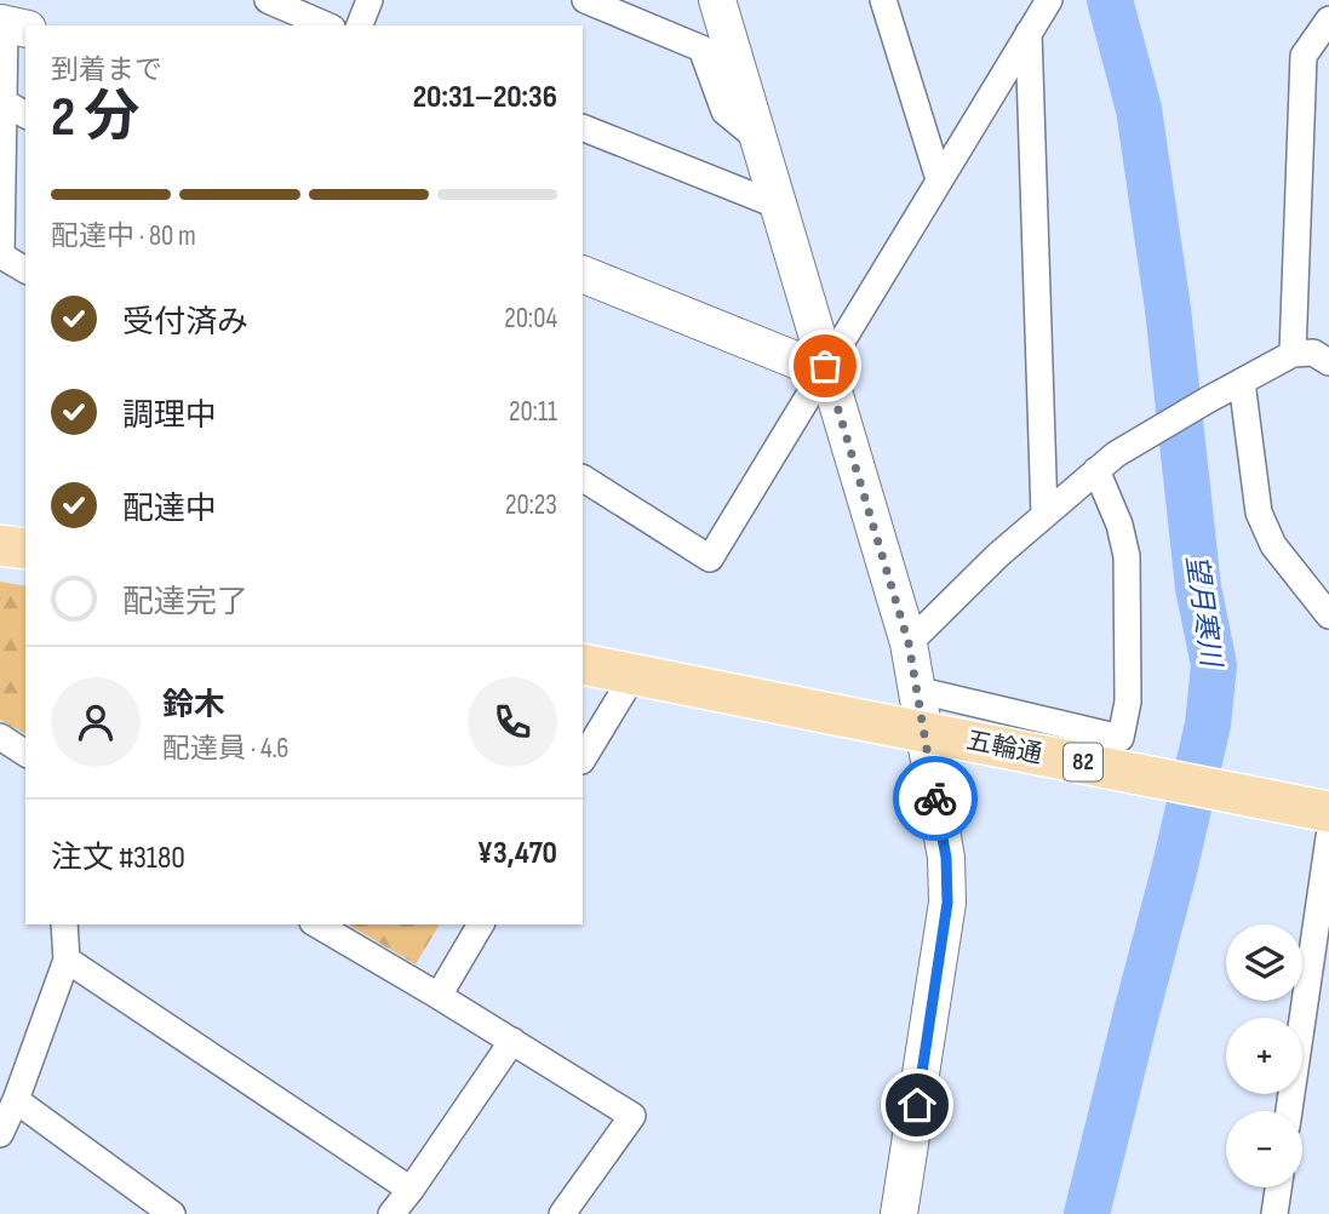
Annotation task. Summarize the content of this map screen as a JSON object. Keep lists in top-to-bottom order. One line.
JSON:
{"streets":{"main road":["五輪通","82"]},"water":["望月寒川"],"page":{"heading":["2 分","到着まで","20:31–20:36"],"panel":["鈴木","配達員 · 4.6","注文 #3180","¥3,470"],"bar":"配達中 · 80 m","list":[["受付済み","20:04"],["調理中","20:11"],["配達中","20:23"],"配達完了"],"map_buttons":["+","−"]}}
